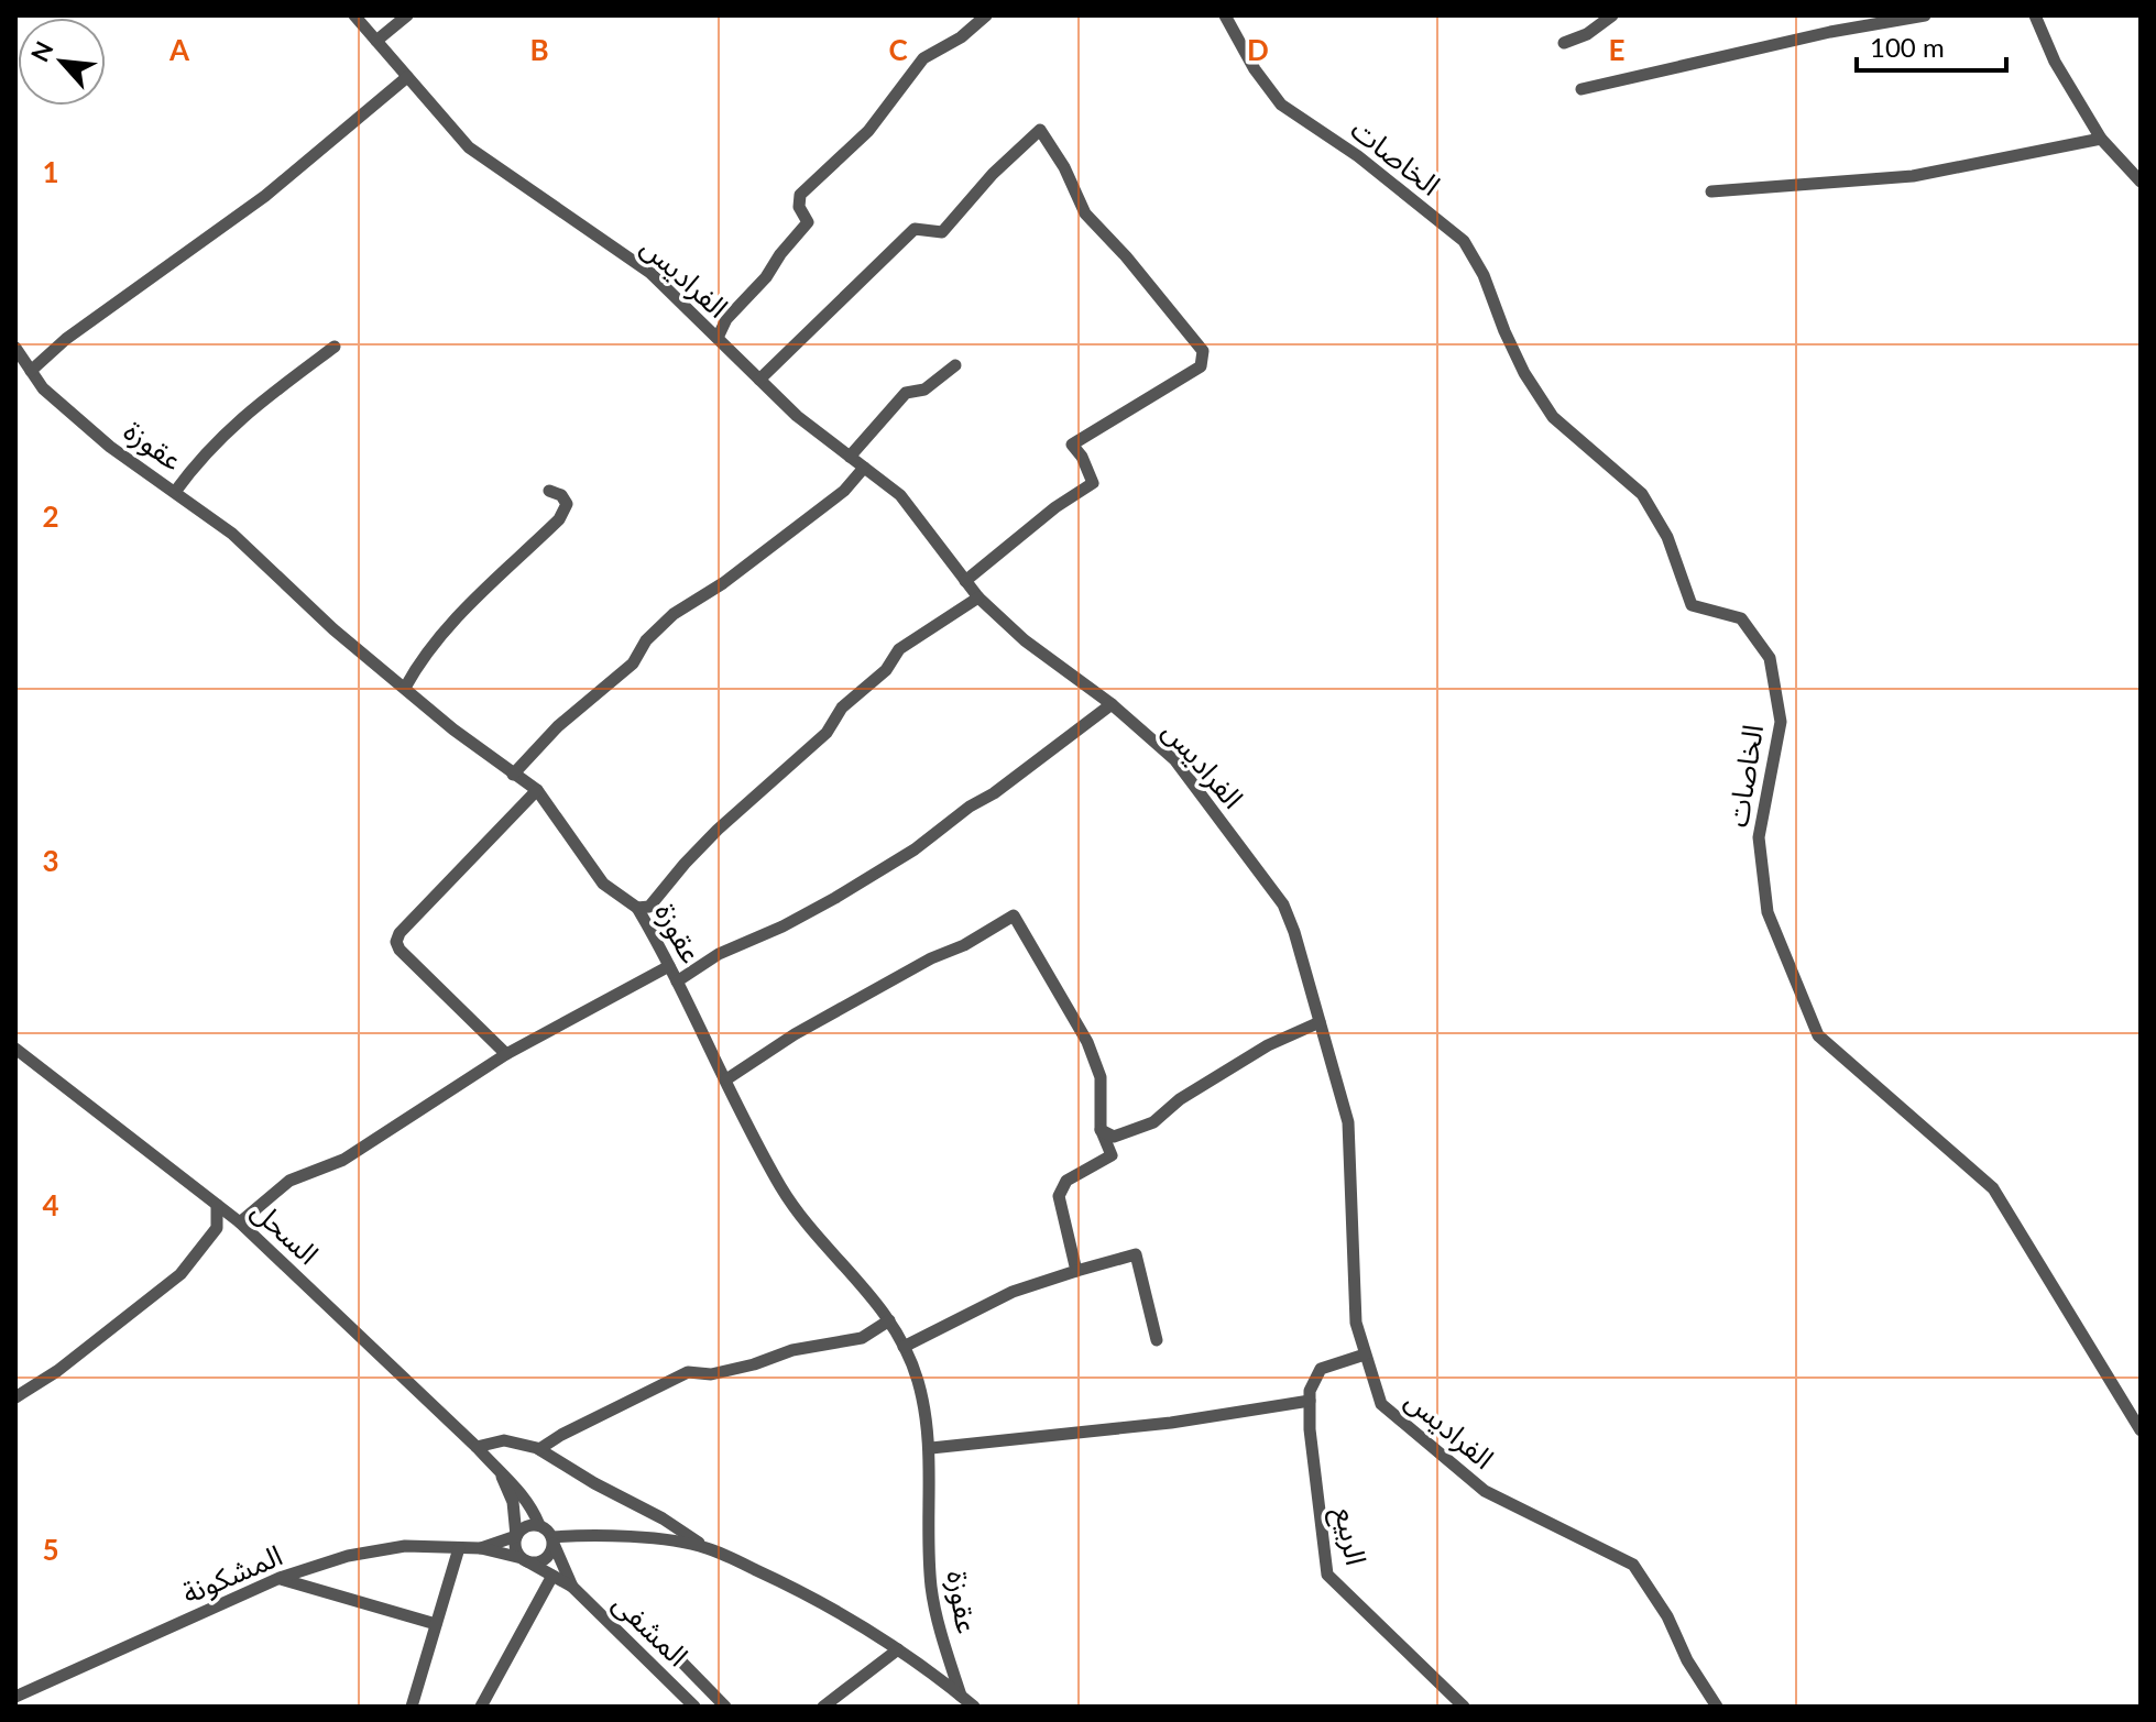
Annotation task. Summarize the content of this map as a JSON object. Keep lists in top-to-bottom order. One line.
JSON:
{"streets":{"street":["الخاصات","الفراديس","عقوزة","السحل","الربيع","المشكونة","المشفى"]},"scale_bar":"100 m","north":"top left","grid":{"columns":["A","B","C","D","E"],"rows":["1","2","3","4","5"]}}
